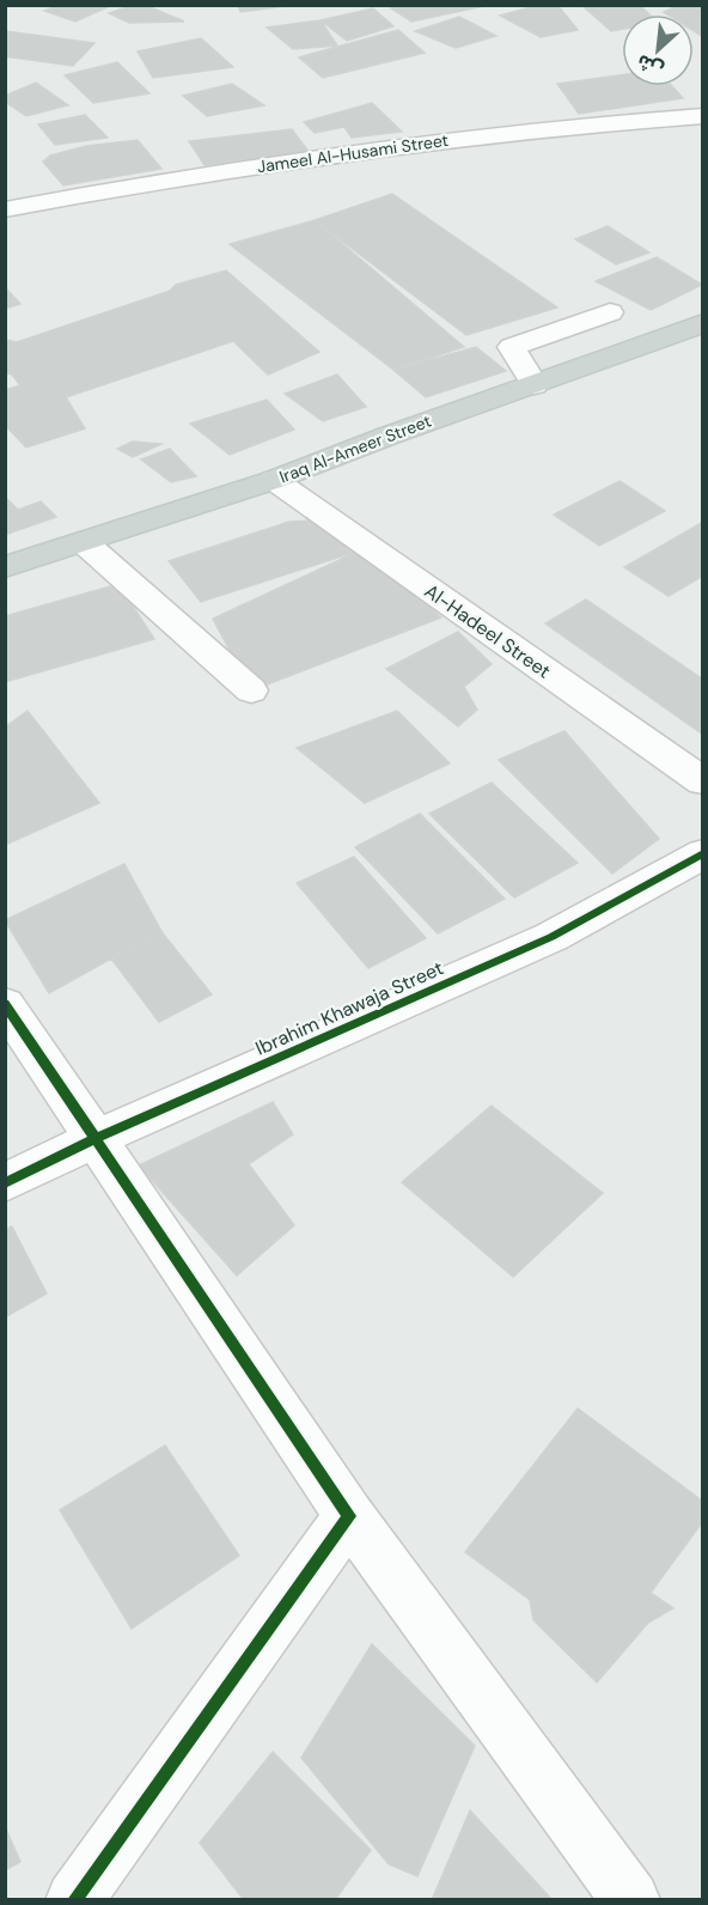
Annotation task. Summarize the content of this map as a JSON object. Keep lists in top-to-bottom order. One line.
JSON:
{"streets":{"main road":["Iraq Al-Ameer Street"],"street":["Jameel Al-Husami Street","Al-Hadeel Street","Ibrahim Khawaja Street"]},"crossings":[["Iraq Al-Ameer Street","Al-Hadeel Street"]],"north":"bottom left"}
